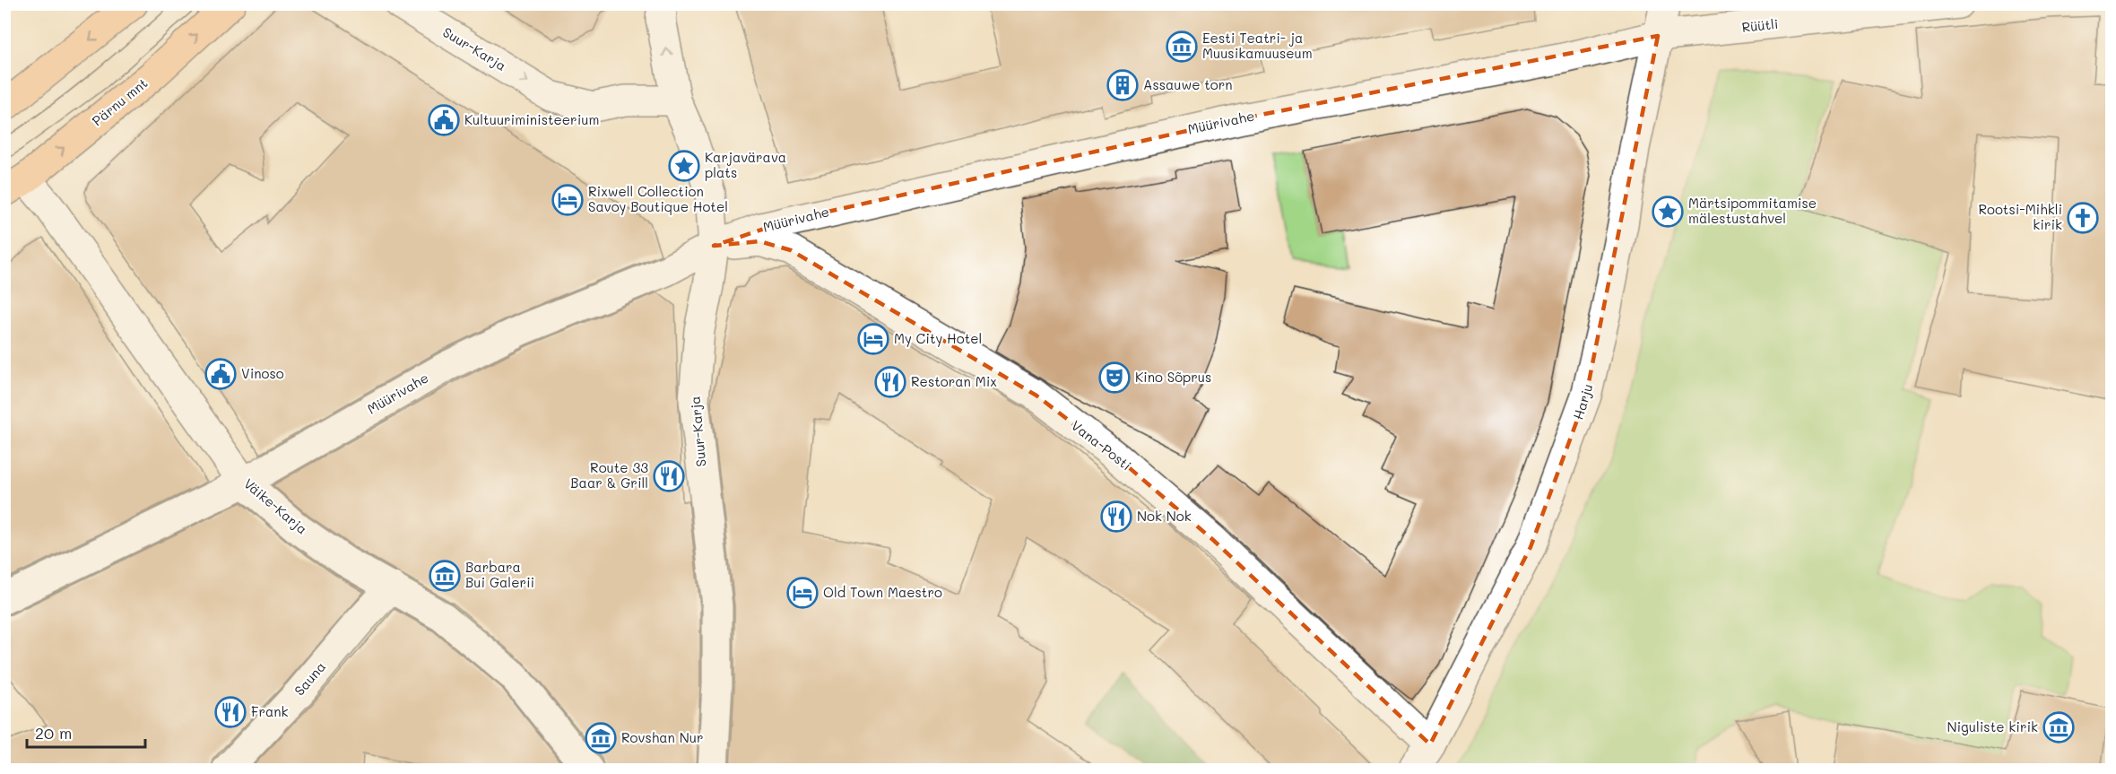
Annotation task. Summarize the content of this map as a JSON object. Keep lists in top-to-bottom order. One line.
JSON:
{"streets":{"main road":["Pärnu mnt"],"street":["Rüütli","Suur-Karja","Müürivahe","Harju","Vana-Posti","Väike-Karja","Sauna"]},"crossings":[["Rüütli","Müürivahe"],["Rüütli","Harju"],["Suur-Karja","Müürivahe"],["Suur-Karja","Vana-Posti"],["Pärnu mnt","Väike-Karja"],["Müürivahe","Harju"],["Müürivahe","Vana-Posti"],["Müürivahe","Väike-Karja"],["Harju","Vana-Posti"],["Väike-Karja","Sauna"]],"places":{"museum":["Eesti Teatri- ja Muusikamuuseum","Barbara Bui Galerii","Niguliste kirik","Rovshan Nur"],"building":["Assauwe torn"],"public building":["Kultuuriministeerium","Vinoso"],"place":["Karjavärava plats","Märtsipommitamise mälestustahvel"],"hotel":["Rixwell Collection Savoy Boutique Hotel","My City Hotel","Old Town Maestro"],"church":["Rootsi-Mihkli kirik"],"theatre":["Kino Sõprus"],"restaurant":["Restoran Mix","Route 33 Baar & Grill","Nok Nok","Frank"]},"scale_bar":"20 m"}
